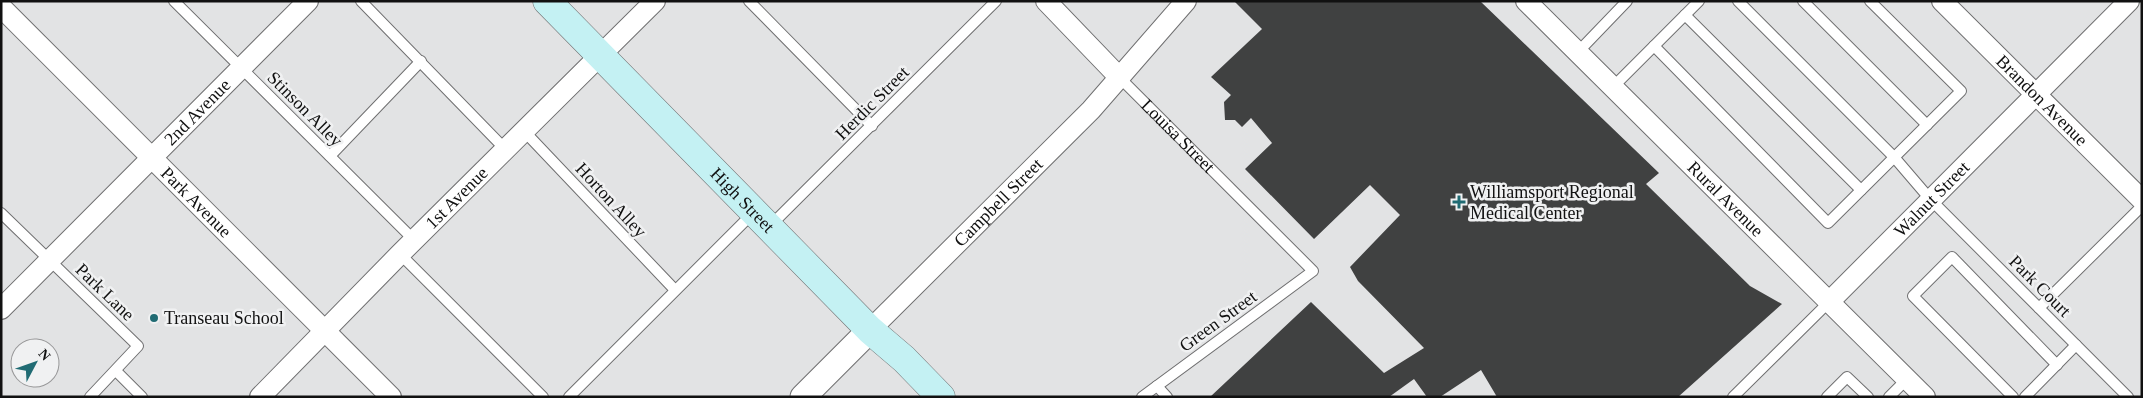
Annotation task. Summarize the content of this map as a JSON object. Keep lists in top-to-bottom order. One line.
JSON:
{"streets":{"main road":["High Street"],"street":["Brandon Avenue","2nd Avenue","Louisa Street","1st Avenue","Rural Avenue","Walnut Street","Park Avenue","Campbell Street"],"lane":["Herdic Street","Stinson Alley","Horton Alley","Park Court","Park Lane","Green Street"]},"crossings":[["Brandon Avenue","Walnut Street"],["Herdic Street","Horton Alley"],["Herdic Street","High Street"],["Stinson Alley","2nd Avenue"],["Stinson Alley","1st Avenue"],["2nd Avenue","Park Avenue"],["2nd Avenue","Park Lane"],["Louisa Street","Campbell Street"],["Louisa Street","Green Street"],["1st Avenue","Horton Alley"],["1st Avenue","High Street"],["1st Avenue","Park Avenue"],["Rural Avenue","Walnut Street"],["Walnut Street","Park Court"],["High Street","Campbell Street"]],"places":{"health":["Williamsport Regional Medical Center"],"other":["Transeau School"]},"north":"top right"}
